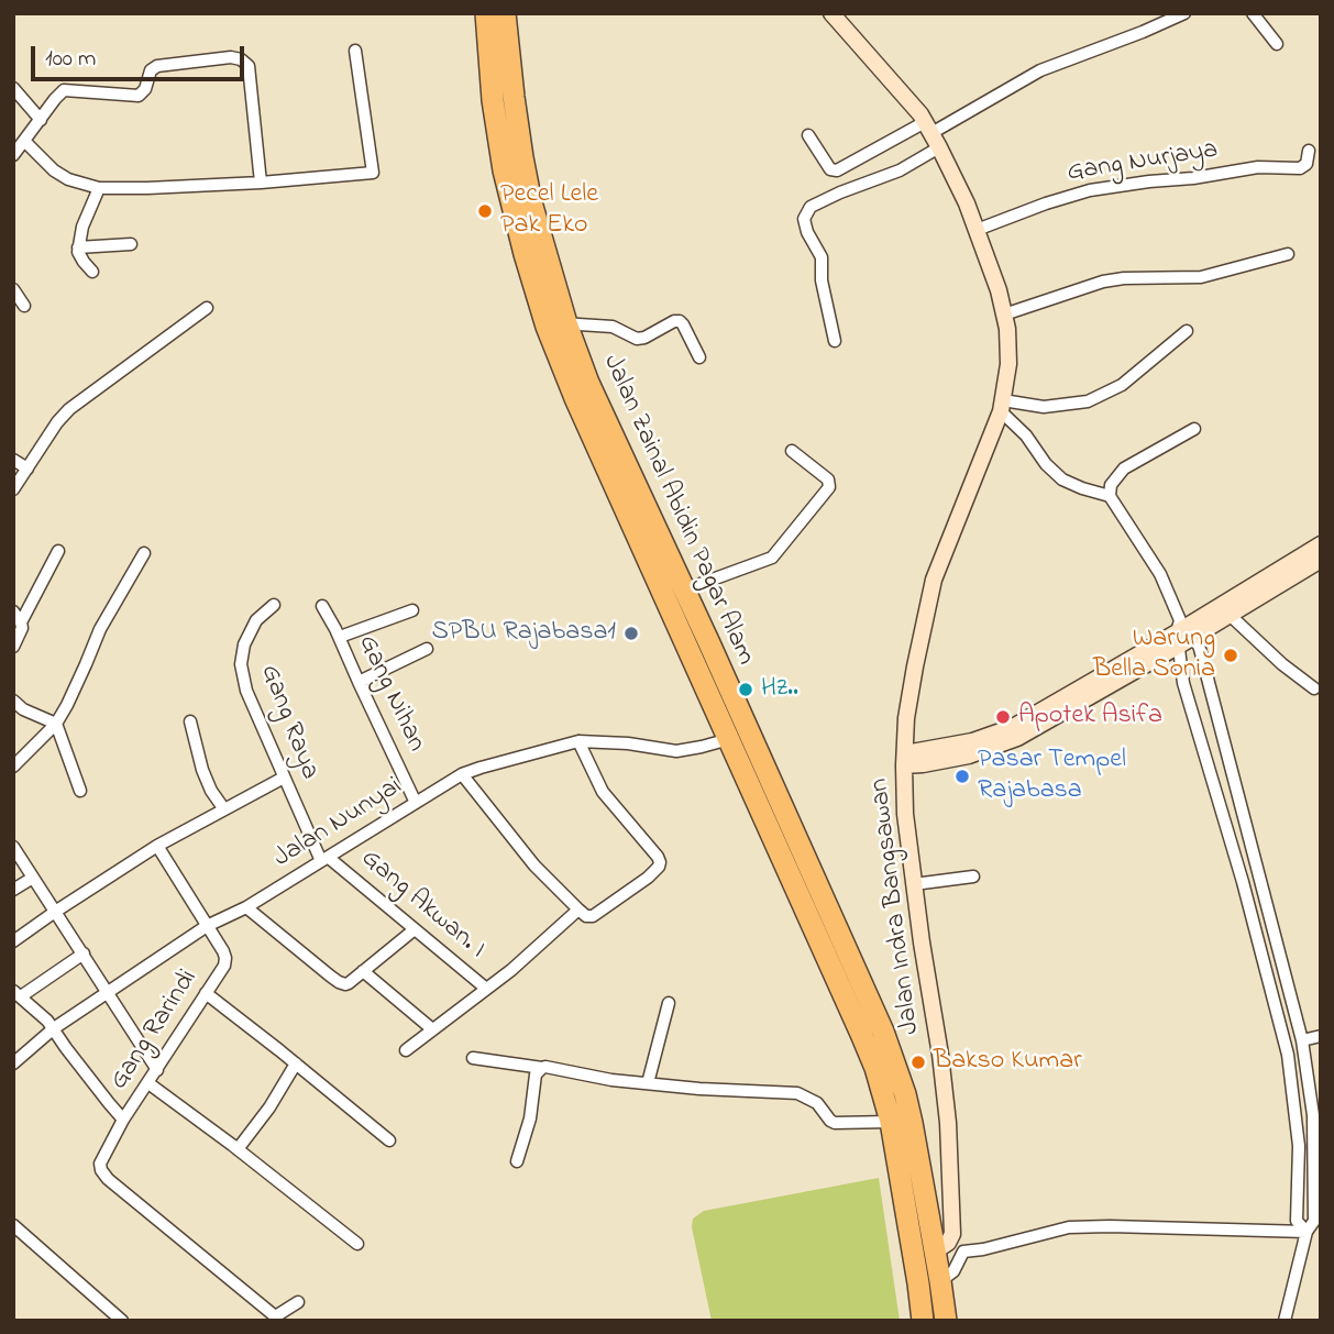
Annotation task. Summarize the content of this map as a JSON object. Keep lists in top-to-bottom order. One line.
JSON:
{"streets":{"highway":["Jalan Zainal Abidin Pagar Alam"],"street":["Gang Nurjaya","Gang Nihan","Gang Raya","Jalan Nunyai","Gang Akwan. I","Jalan Indra Bangsawan","Gang Rarindi"]},"crossings":[["Gang Nurjaya","Jalan Indra Bangsawan"],["Jalan Zainal Abidin Pagar Alam","Jalan Nunyai"],["Jalan Zainal Abidin Pagar Alam","Jalan Indra Bangsawan"],["Gang Nihan","Jalan Nunyai"],["Gang Raya","Jalan Nunyai"],["Gang Raya","Gang Akwan. I"],["Jalan Nunyai","Gang Akwan. I"],["Jalan Nunyai","Gang Rarindi"]],"places":["Pecel Lele Pak Eko","SPBU Rajabasa1","Warung Bella Sonia","Hz..","Apotek Asifa","Pasar Tempel Rajabasa","Bakso Kumar"],"scale_bar":"100 m"}
